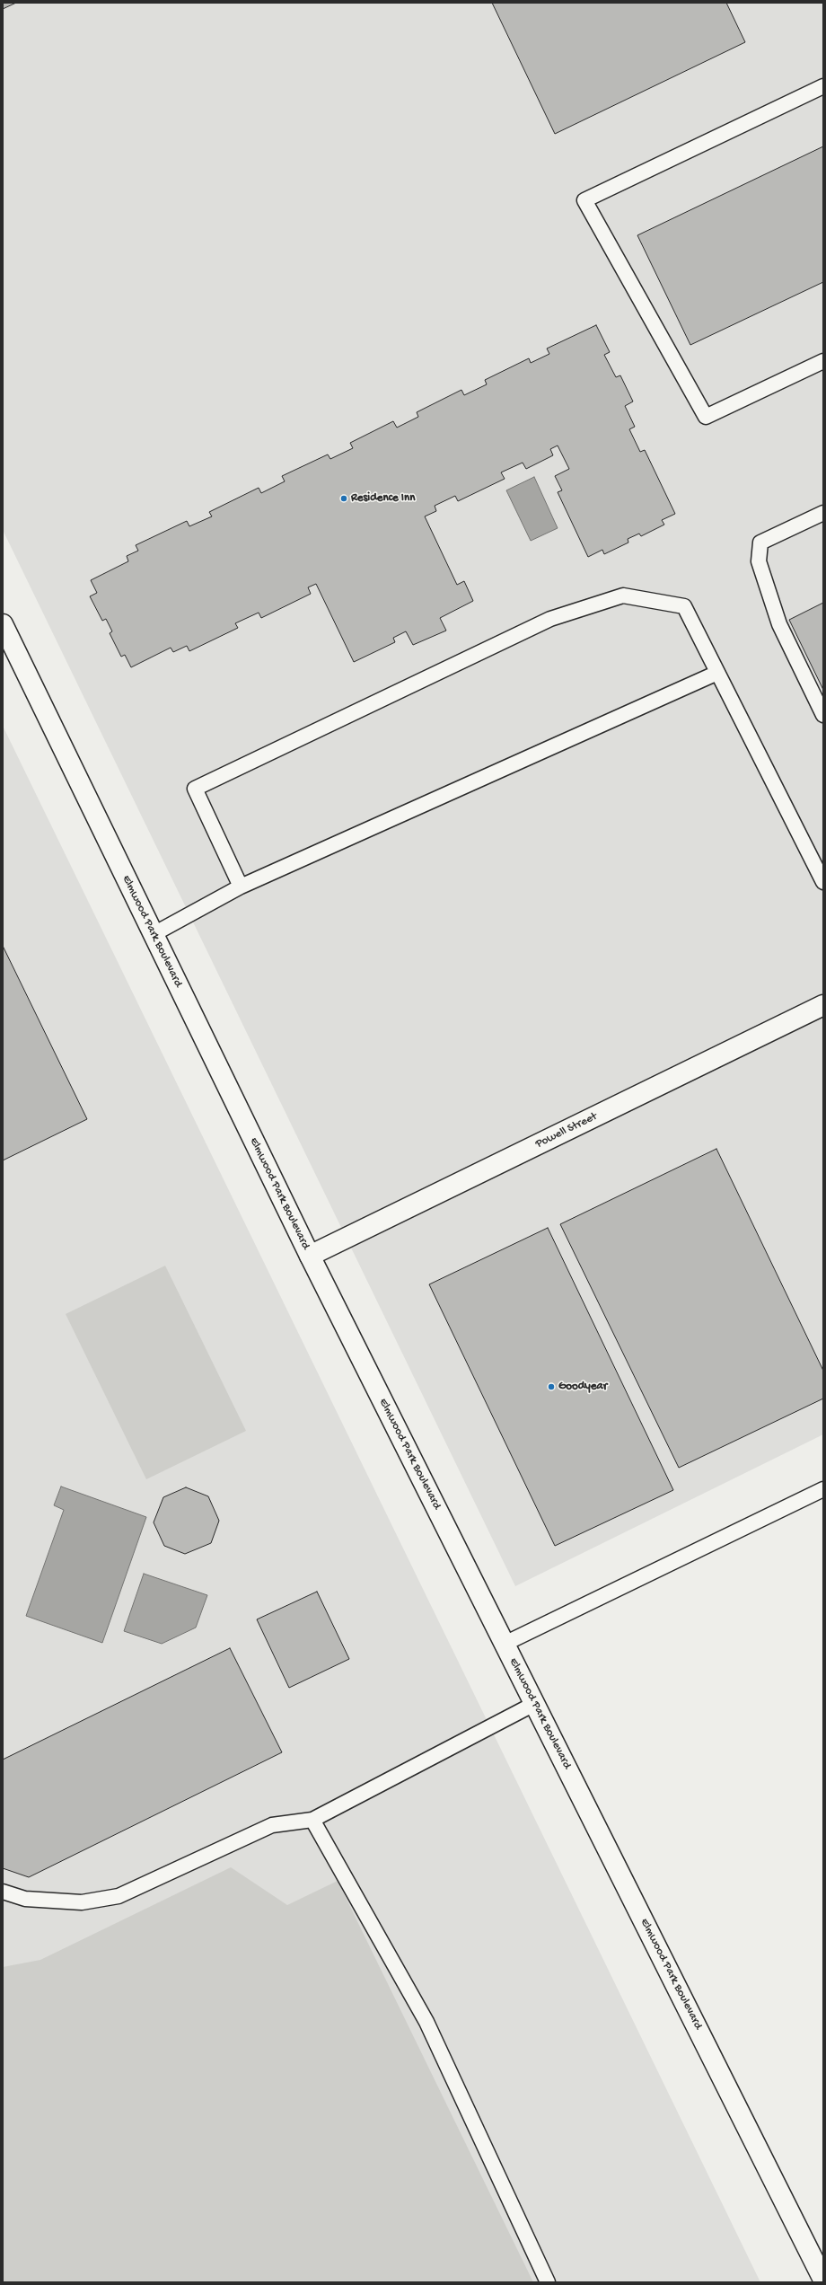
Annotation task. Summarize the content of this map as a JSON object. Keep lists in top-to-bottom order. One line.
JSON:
{"streets":{"street":["Elmwood Park Boulevard","Powell Street"]},"crossings":[["Elmwood Park Boulevard","Powell Street"]],"places":["Residence Inn","Goodyear"]}
